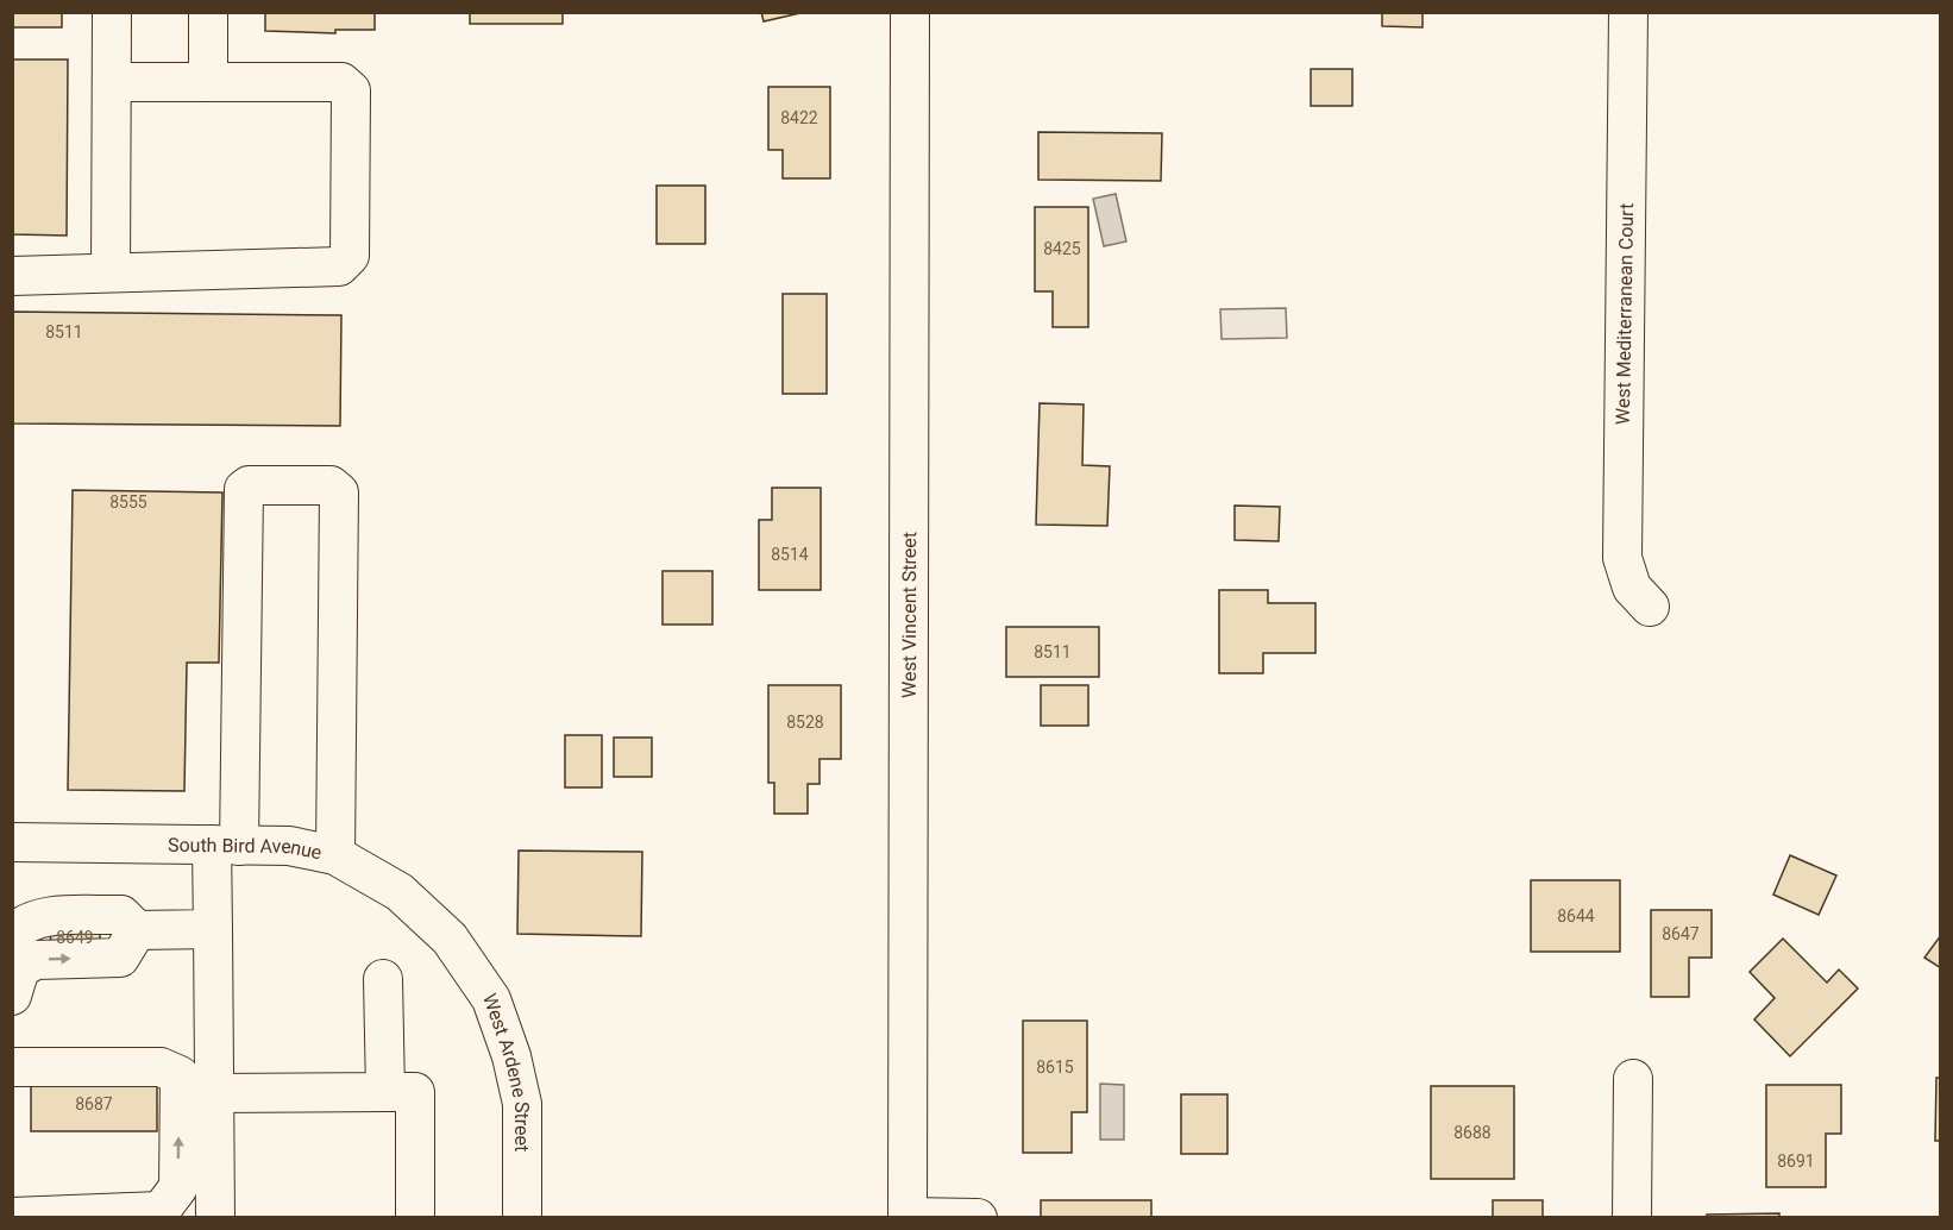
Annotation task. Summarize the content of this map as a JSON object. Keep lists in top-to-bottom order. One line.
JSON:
{"streets":{"street":["West Mediterranean Court","West Vincent Street","South Bird Avenue","West Ardene Street"]},"crossings":[["South Bird Avenue","West Ardene Street"]],"house_numbers":["8422","8425","8511","8555","8514","8511","8528","8644","8647","8649","8615","8687","8688","8691"]}
